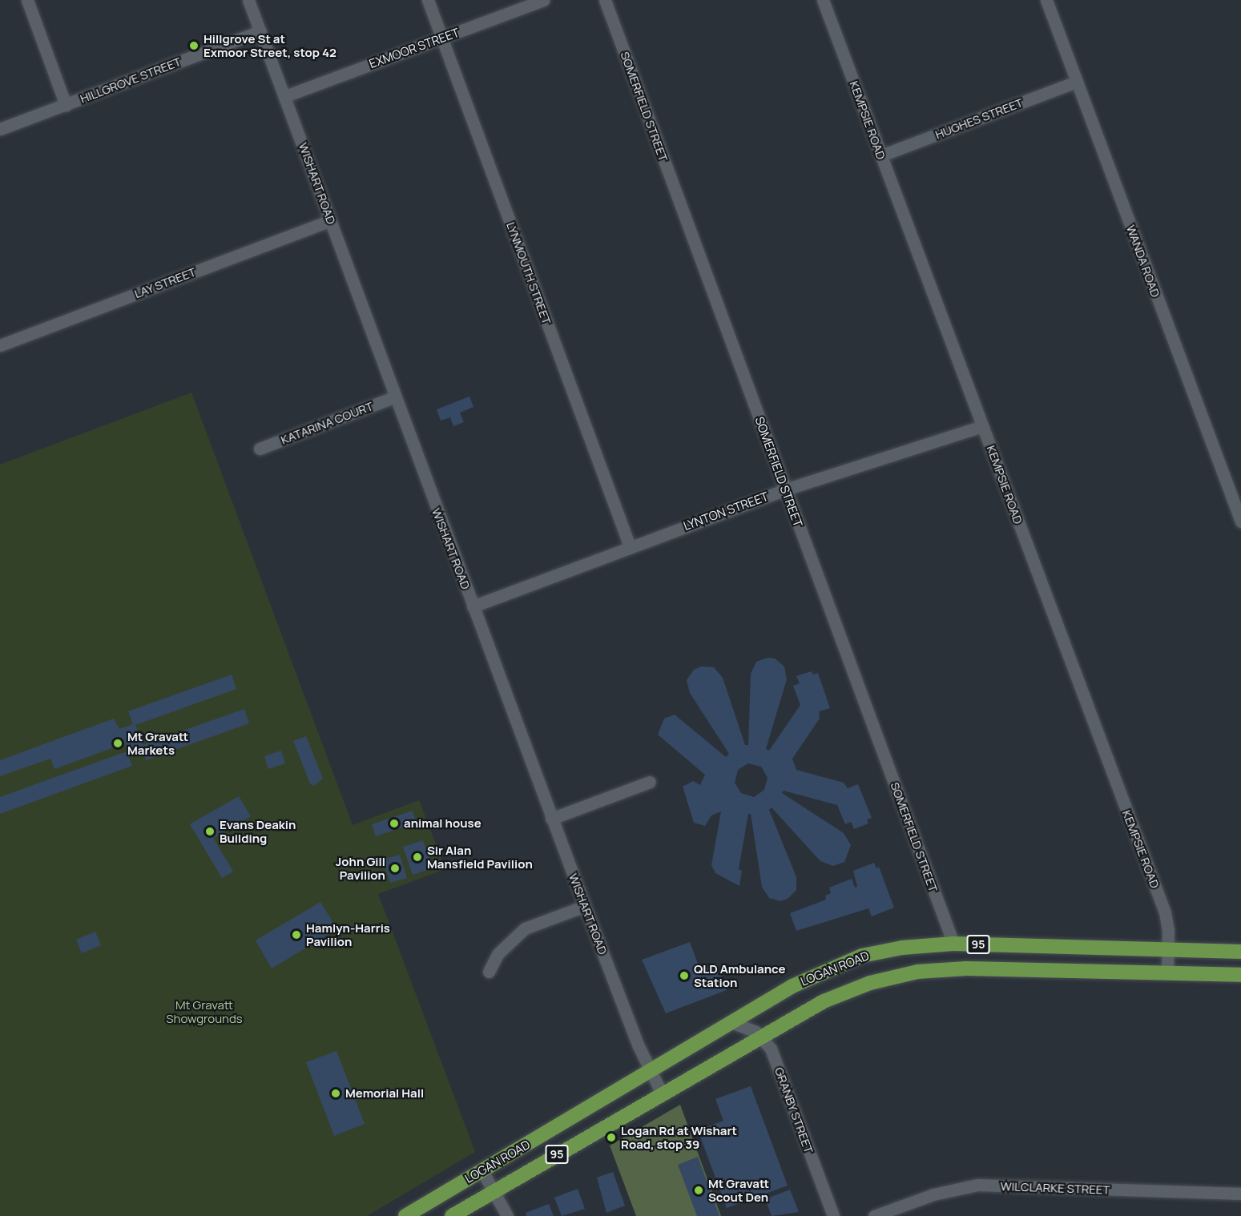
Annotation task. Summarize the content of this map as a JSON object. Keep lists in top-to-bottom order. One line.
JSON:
{"streets":{"main road":["95","LOGAN ROAD"],"street":["EXMOOR STREET","HILLGROVE STREET","SOMERFIELD STREET","HUGHES STREET","KEMPSIE ROAD","WISHART ROAD","WANDA ROAD","LYNMOUTH STREET","LAY STREET","KATARINA COURT","LYNTON STREET","GRANBY STREET","WILCLARKE STREET"]},"crossings":[["EXMOOR STREET","WISHART ROAD"],["EXMOOR STREET","LYNMOUTH STREET"],["HILLGROVE STREET","WISHART ROAD"],["SOMERFIELD STREET","LYNTON STREET"],["SOMERFIELD STREET","LOGAN ROAD"],["HUGHES STREET","KEMPSIE ROAD"],["HUGHES STREET","WANDA ROAD"],["KEMPSIE ROAD","LYNTON STREET"],["KEMPSIE ROAD","LOGAN ROAD"],["WISHART ROAD","LAY STREET"],["WISHART ROAD","KATARINA COURT"],["WISHART ROAD","LYNTON STREET"],["WISHART ROAD","LOGAN ROAD"],["LYNMOUTH STREET","LYNTON STREET"],["LOGAN ROAD","GRANBY STREET"]],"parks":["Mt Gravatt Showgrounds"],"places":["Hillgrove St at Exmoor Street, stop 42","Mt Gravatt Markets","animal house","Evans Deakin Building","Sir Alan Mansfield Pavilion","John Gill Pavilion","Hamlyn-Harris Pavilion","QLD Ambulance Station","Memorial Hall","Logan Rd at Wishart Road, stop 39","Mt Gravatt Scout Den"]}
